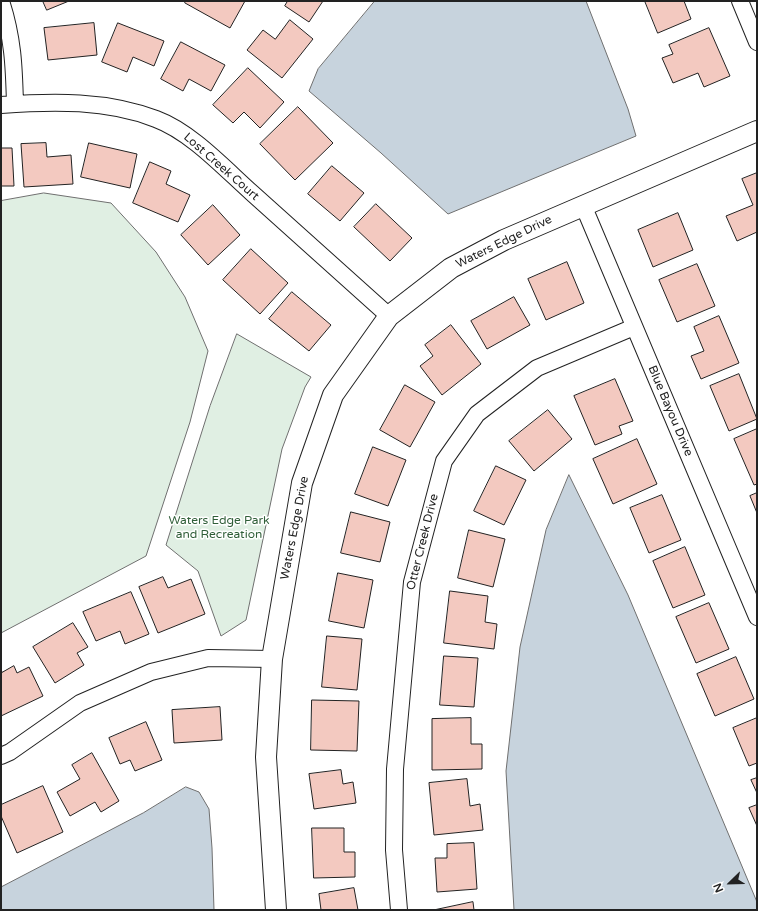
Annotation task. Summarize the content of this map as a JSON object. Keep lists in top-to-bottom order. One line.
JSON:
{"streets":{"street":["Lost Creek Court","Waters Edge Drive","Blue Bayou Drive","Otter Creek Drive"]},"crossings":[["Lost Creek Court","Waters Edge Drive"],["Waters Edge Drive","Blue Bayou Drive"],["Blue Bayou Drive","Otter Creek Drive"]],"parks":["Waters Edge Park and Recreation"],"north":"bottom left"}
